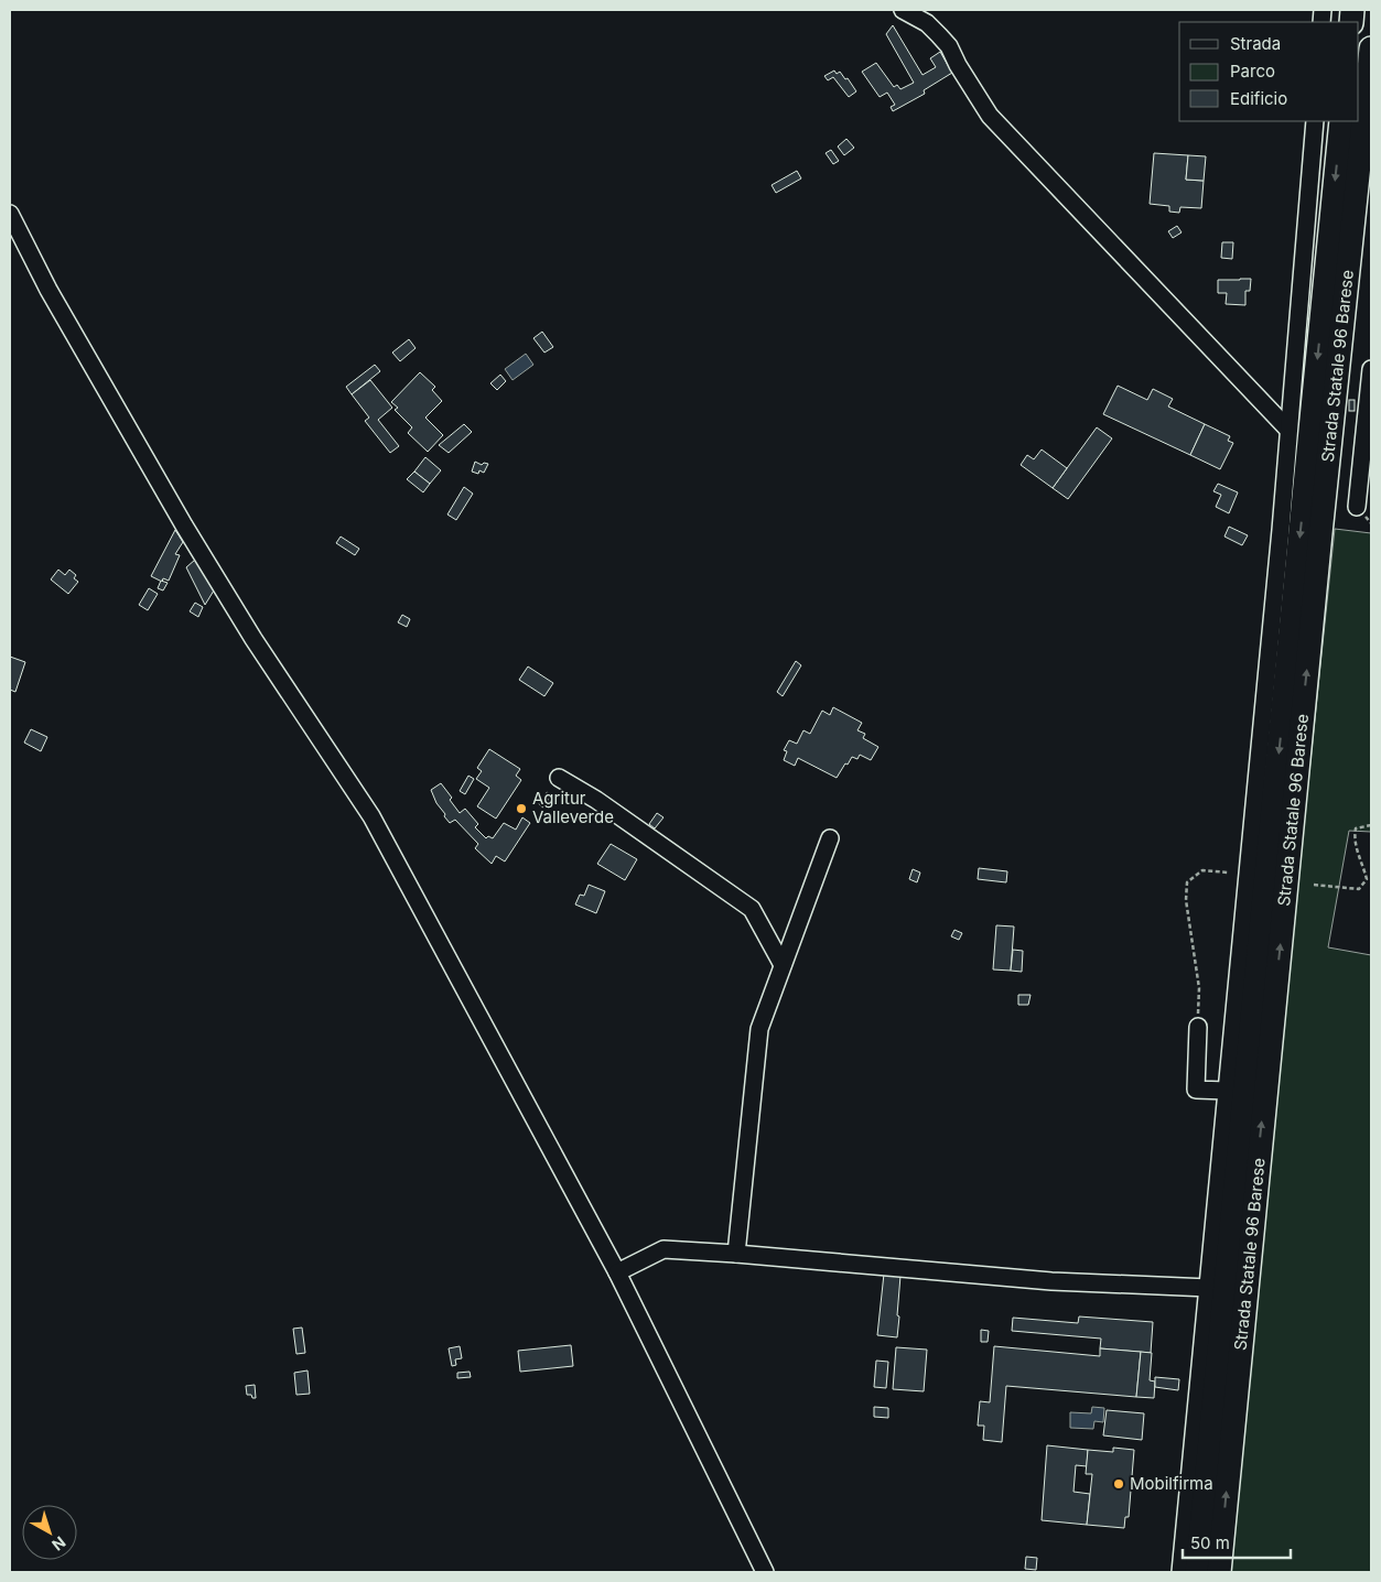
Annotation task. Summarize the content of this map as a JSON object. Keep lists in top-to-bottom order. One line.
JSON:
{"streets":{"highway":["Strada Statale 96 Barese"]},"places":["Agritur Valleverde","Mobilfirma"],"legend":["Strada","Parco","Edificio"],"scale_bar":"50 m","north":"bottom right"}
